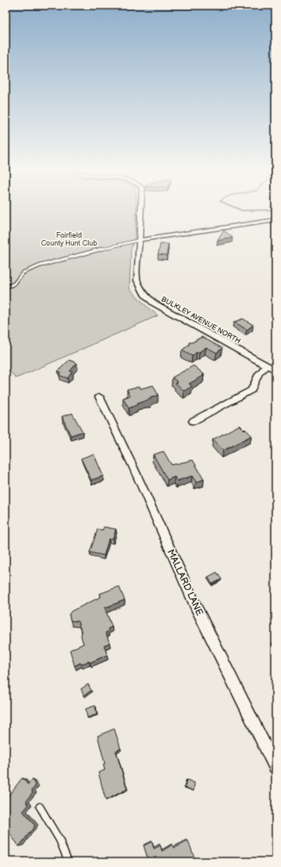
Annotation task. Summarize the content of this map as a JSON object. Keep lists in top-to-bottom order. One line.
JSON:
{"streets":{"street":["BULKLEY AVENUE NORTH","MALLARD LANE"]},"parks":["Fairfield County Hunt Club"]}
